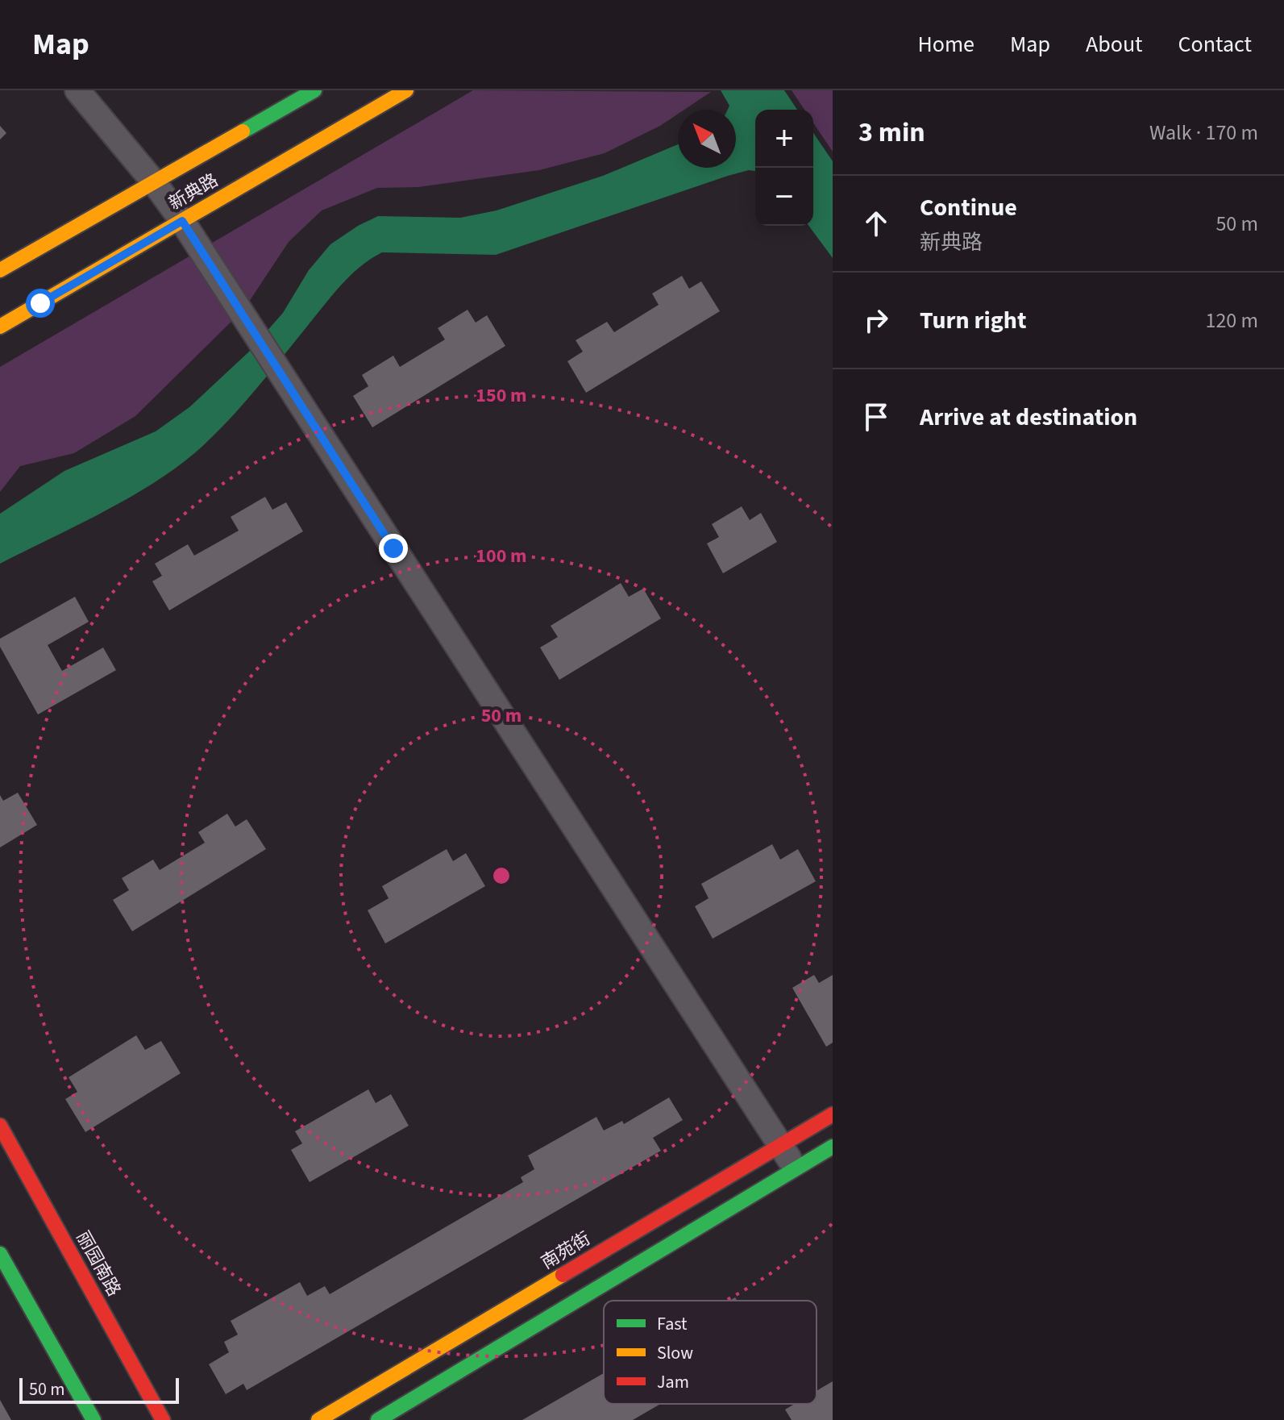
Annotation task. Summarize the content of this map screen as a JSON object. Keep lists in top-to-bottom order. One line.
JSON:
{"streets":{"main road":["新典路","南苑街","丽园南路"]},"legend":["Fast","Slow","Jam"],"scale_bar":"50 m","north":"top left","page":{"header":"Map","nav":["Home","Map","About","Contact"],"heading":["3 min","Walk · 170 m"],"map_buttons":["+","−"],"list":[["Continue","新典路","50 m"],["Turn right","120 m"],"Arrive at destination"],"scale":"50 m"},"rings":["150 m","100 m","50 m"]}
